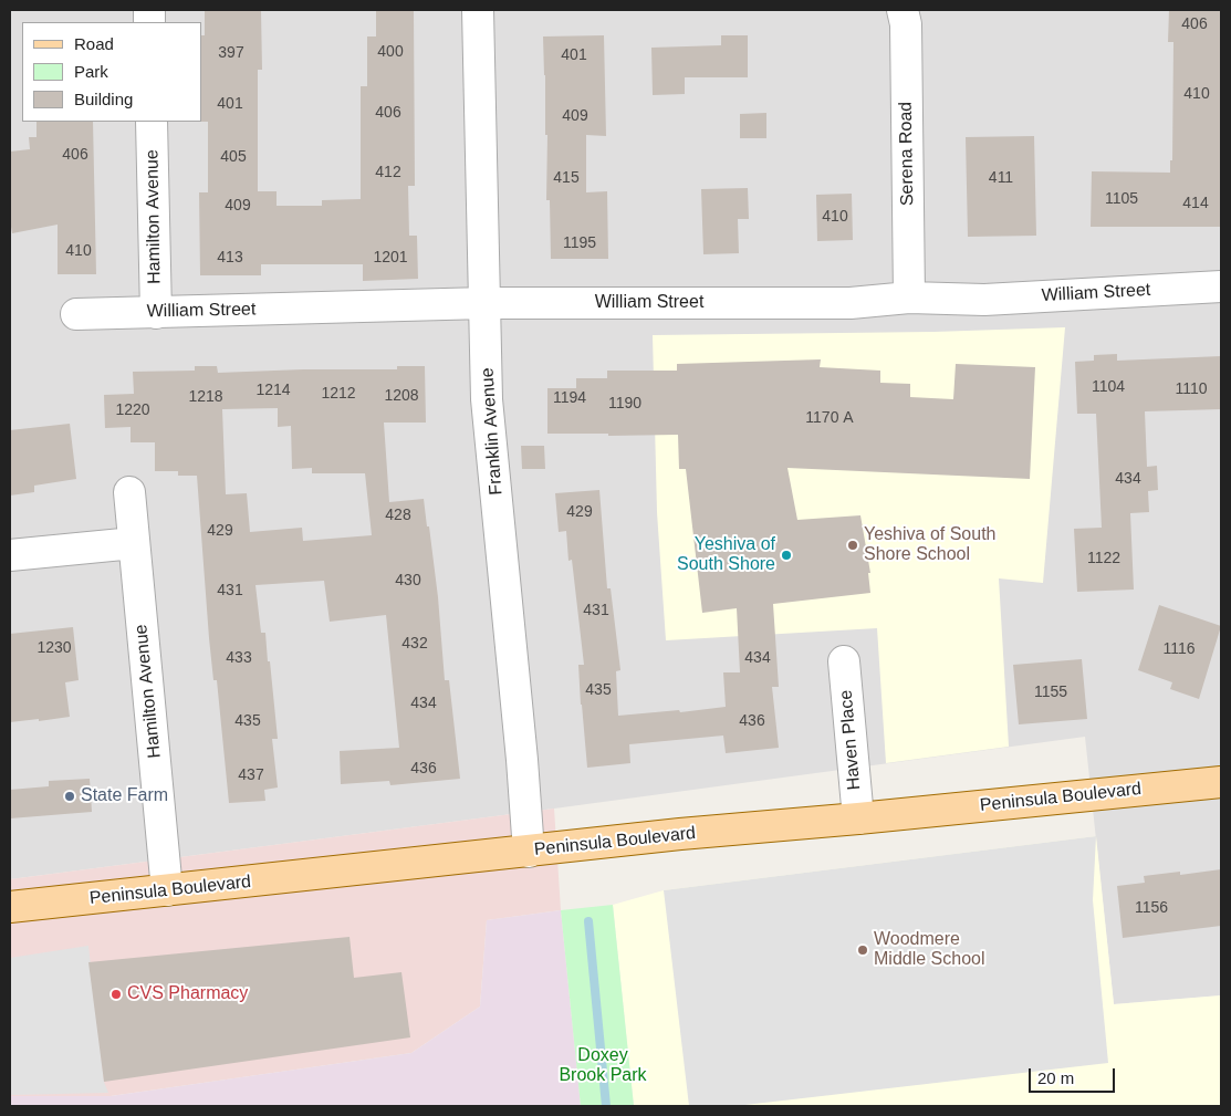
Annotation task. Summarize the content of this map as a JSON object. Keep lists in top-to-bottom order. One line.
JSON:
{"streets":{"main road":["Peninsula Boulevard"],"street":["Serena Road","Hamilton Avenue","William Street","Franklin Avenue","Haven Place"]},"crossings":[["Serena Road","William Street"],["Hamilton Avenue","William Street"],["Hamilton Avenue","Peninsula Boulevard"],["William Street","Franklin Avenue"],["Franklin Avenue","Peninsula Boulevard"],["Haven Place","Peninsula Boulevard"]],"parks":["Doxey Brook Park"],"places":["Yeshiva of South Shore School","Yeshiva of South Shore","State Farm","Woodmere Middle School","CVS Pharmacy"],"house_numbers":["406","400","397","401","410","401","406","409","406","405","412","415","411","1105","414","409","410","1195","410","413","1201","1104","1110","1214","1212","1208","1218","1194","1190","1220","1170 A","434","429","428","429","1122","430","431","431","432","1230","1116","433","434","435","1155","434","435","436","436","437","1156"],"legend":["Road","Park","Building"],"scale_bar":"20 m"}
